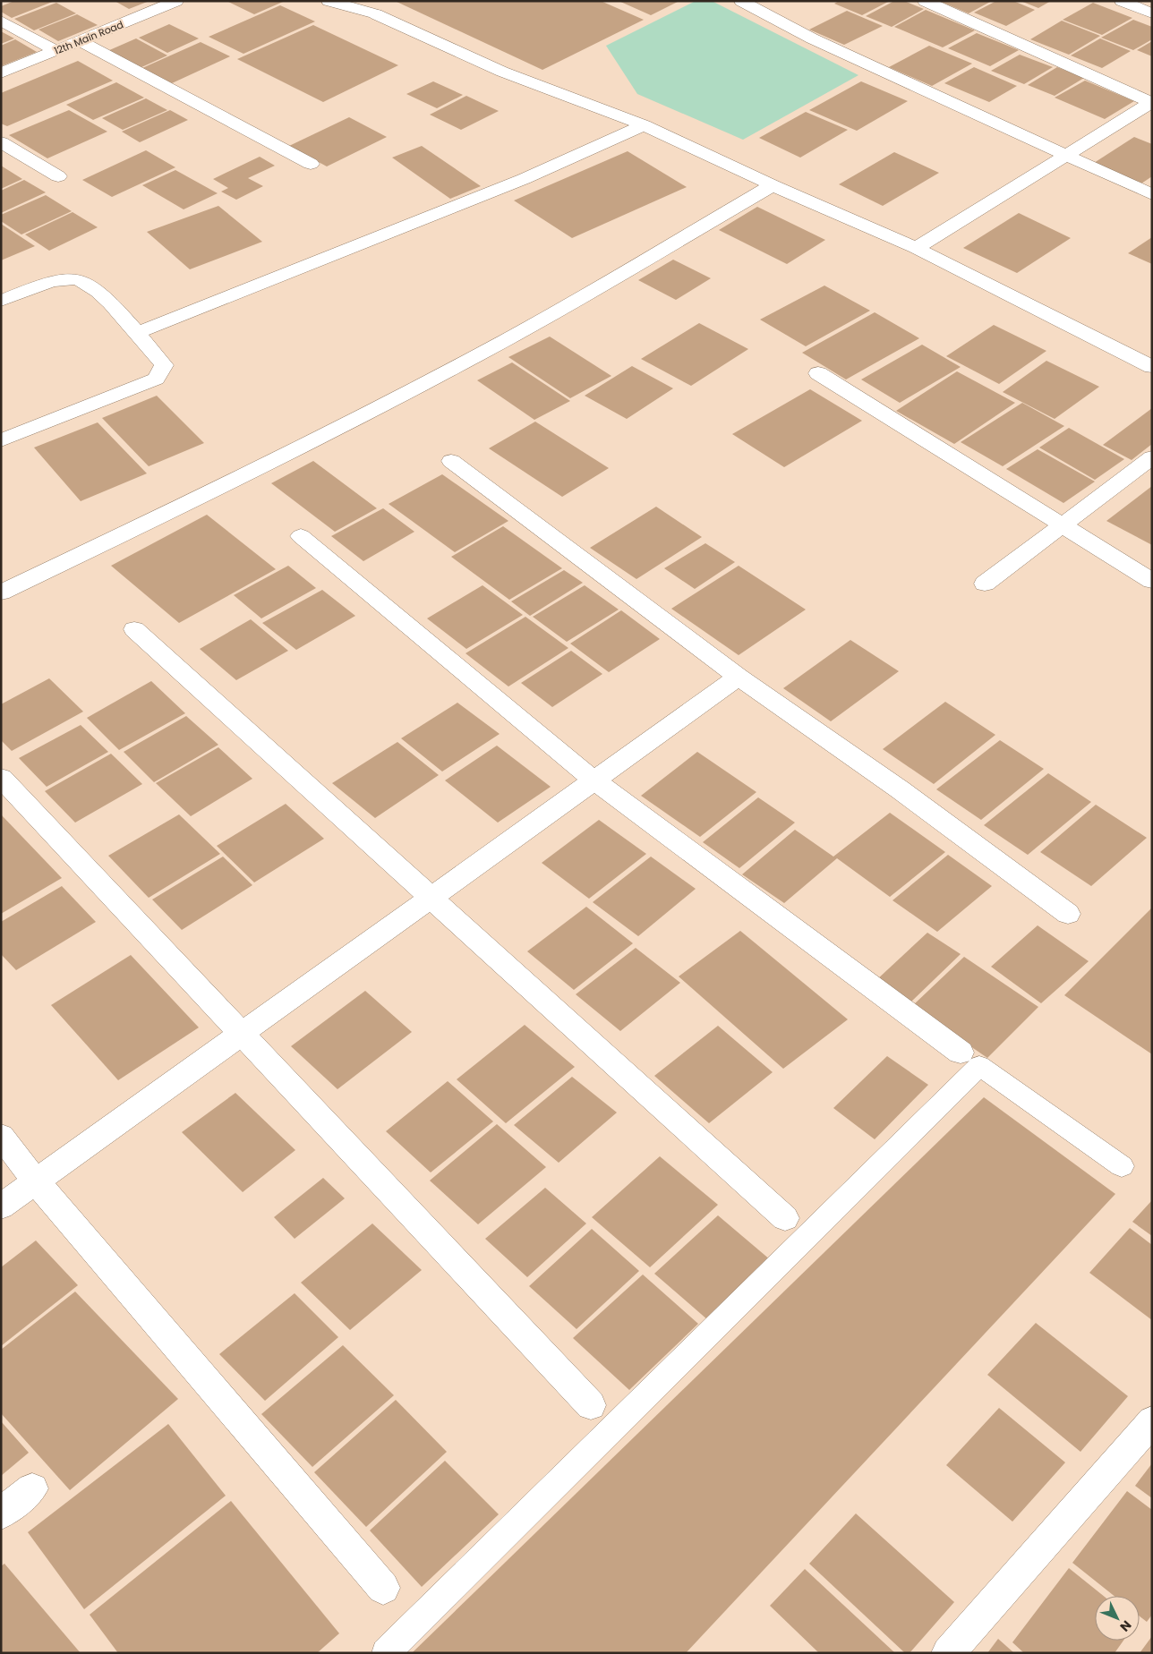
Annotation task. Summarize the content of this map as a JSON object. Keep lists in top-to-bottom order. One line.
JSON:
{"streets":{"street":["12th Main Road"]},"north":"bottom right"}
